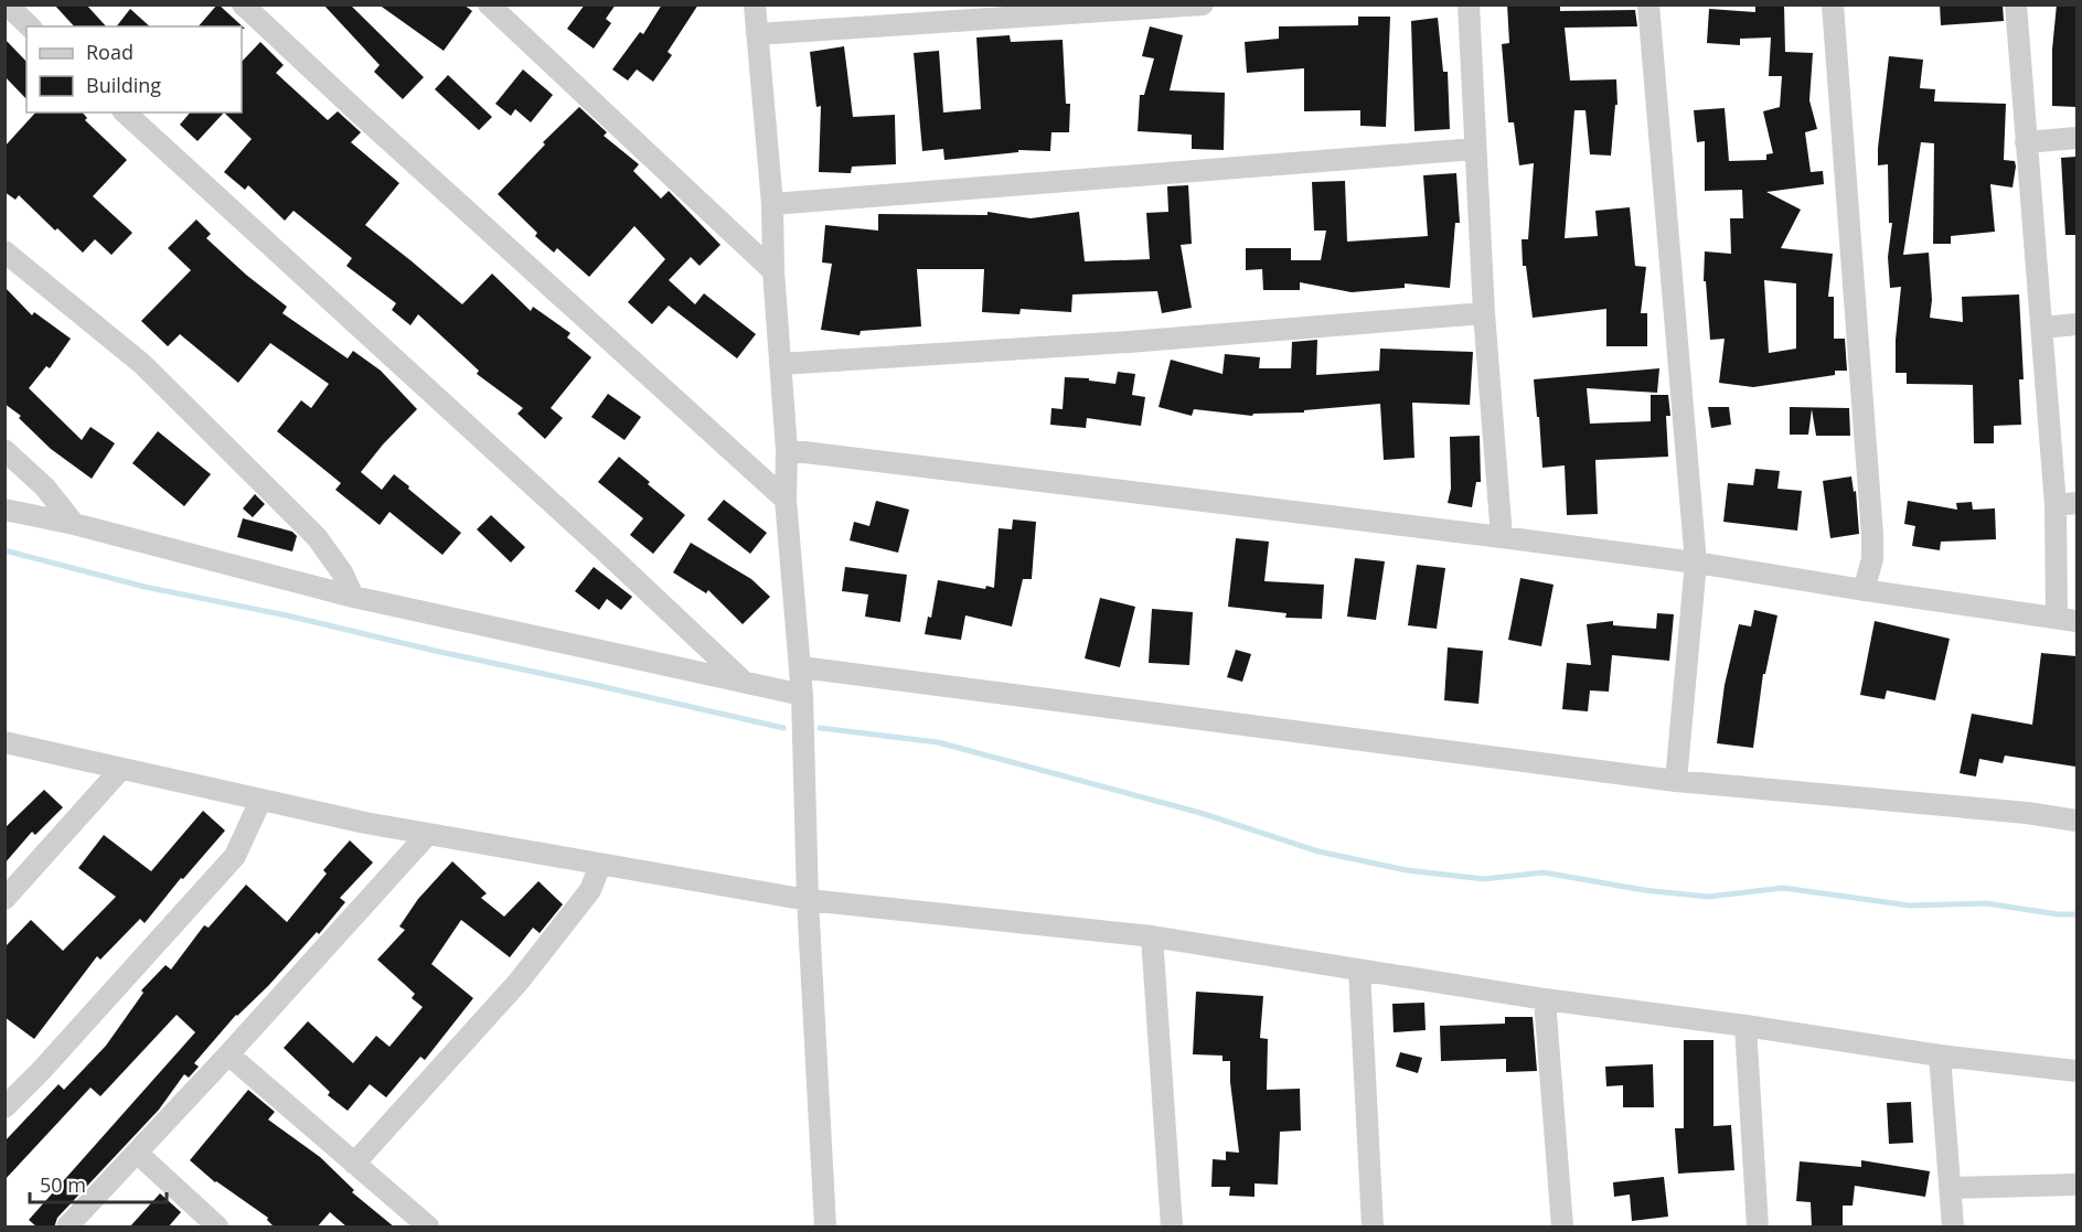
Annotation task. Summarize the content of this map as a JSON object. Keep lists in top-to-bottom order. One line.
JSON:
{"legend":["Road","Building"],"scale_bar":"50 m"}
